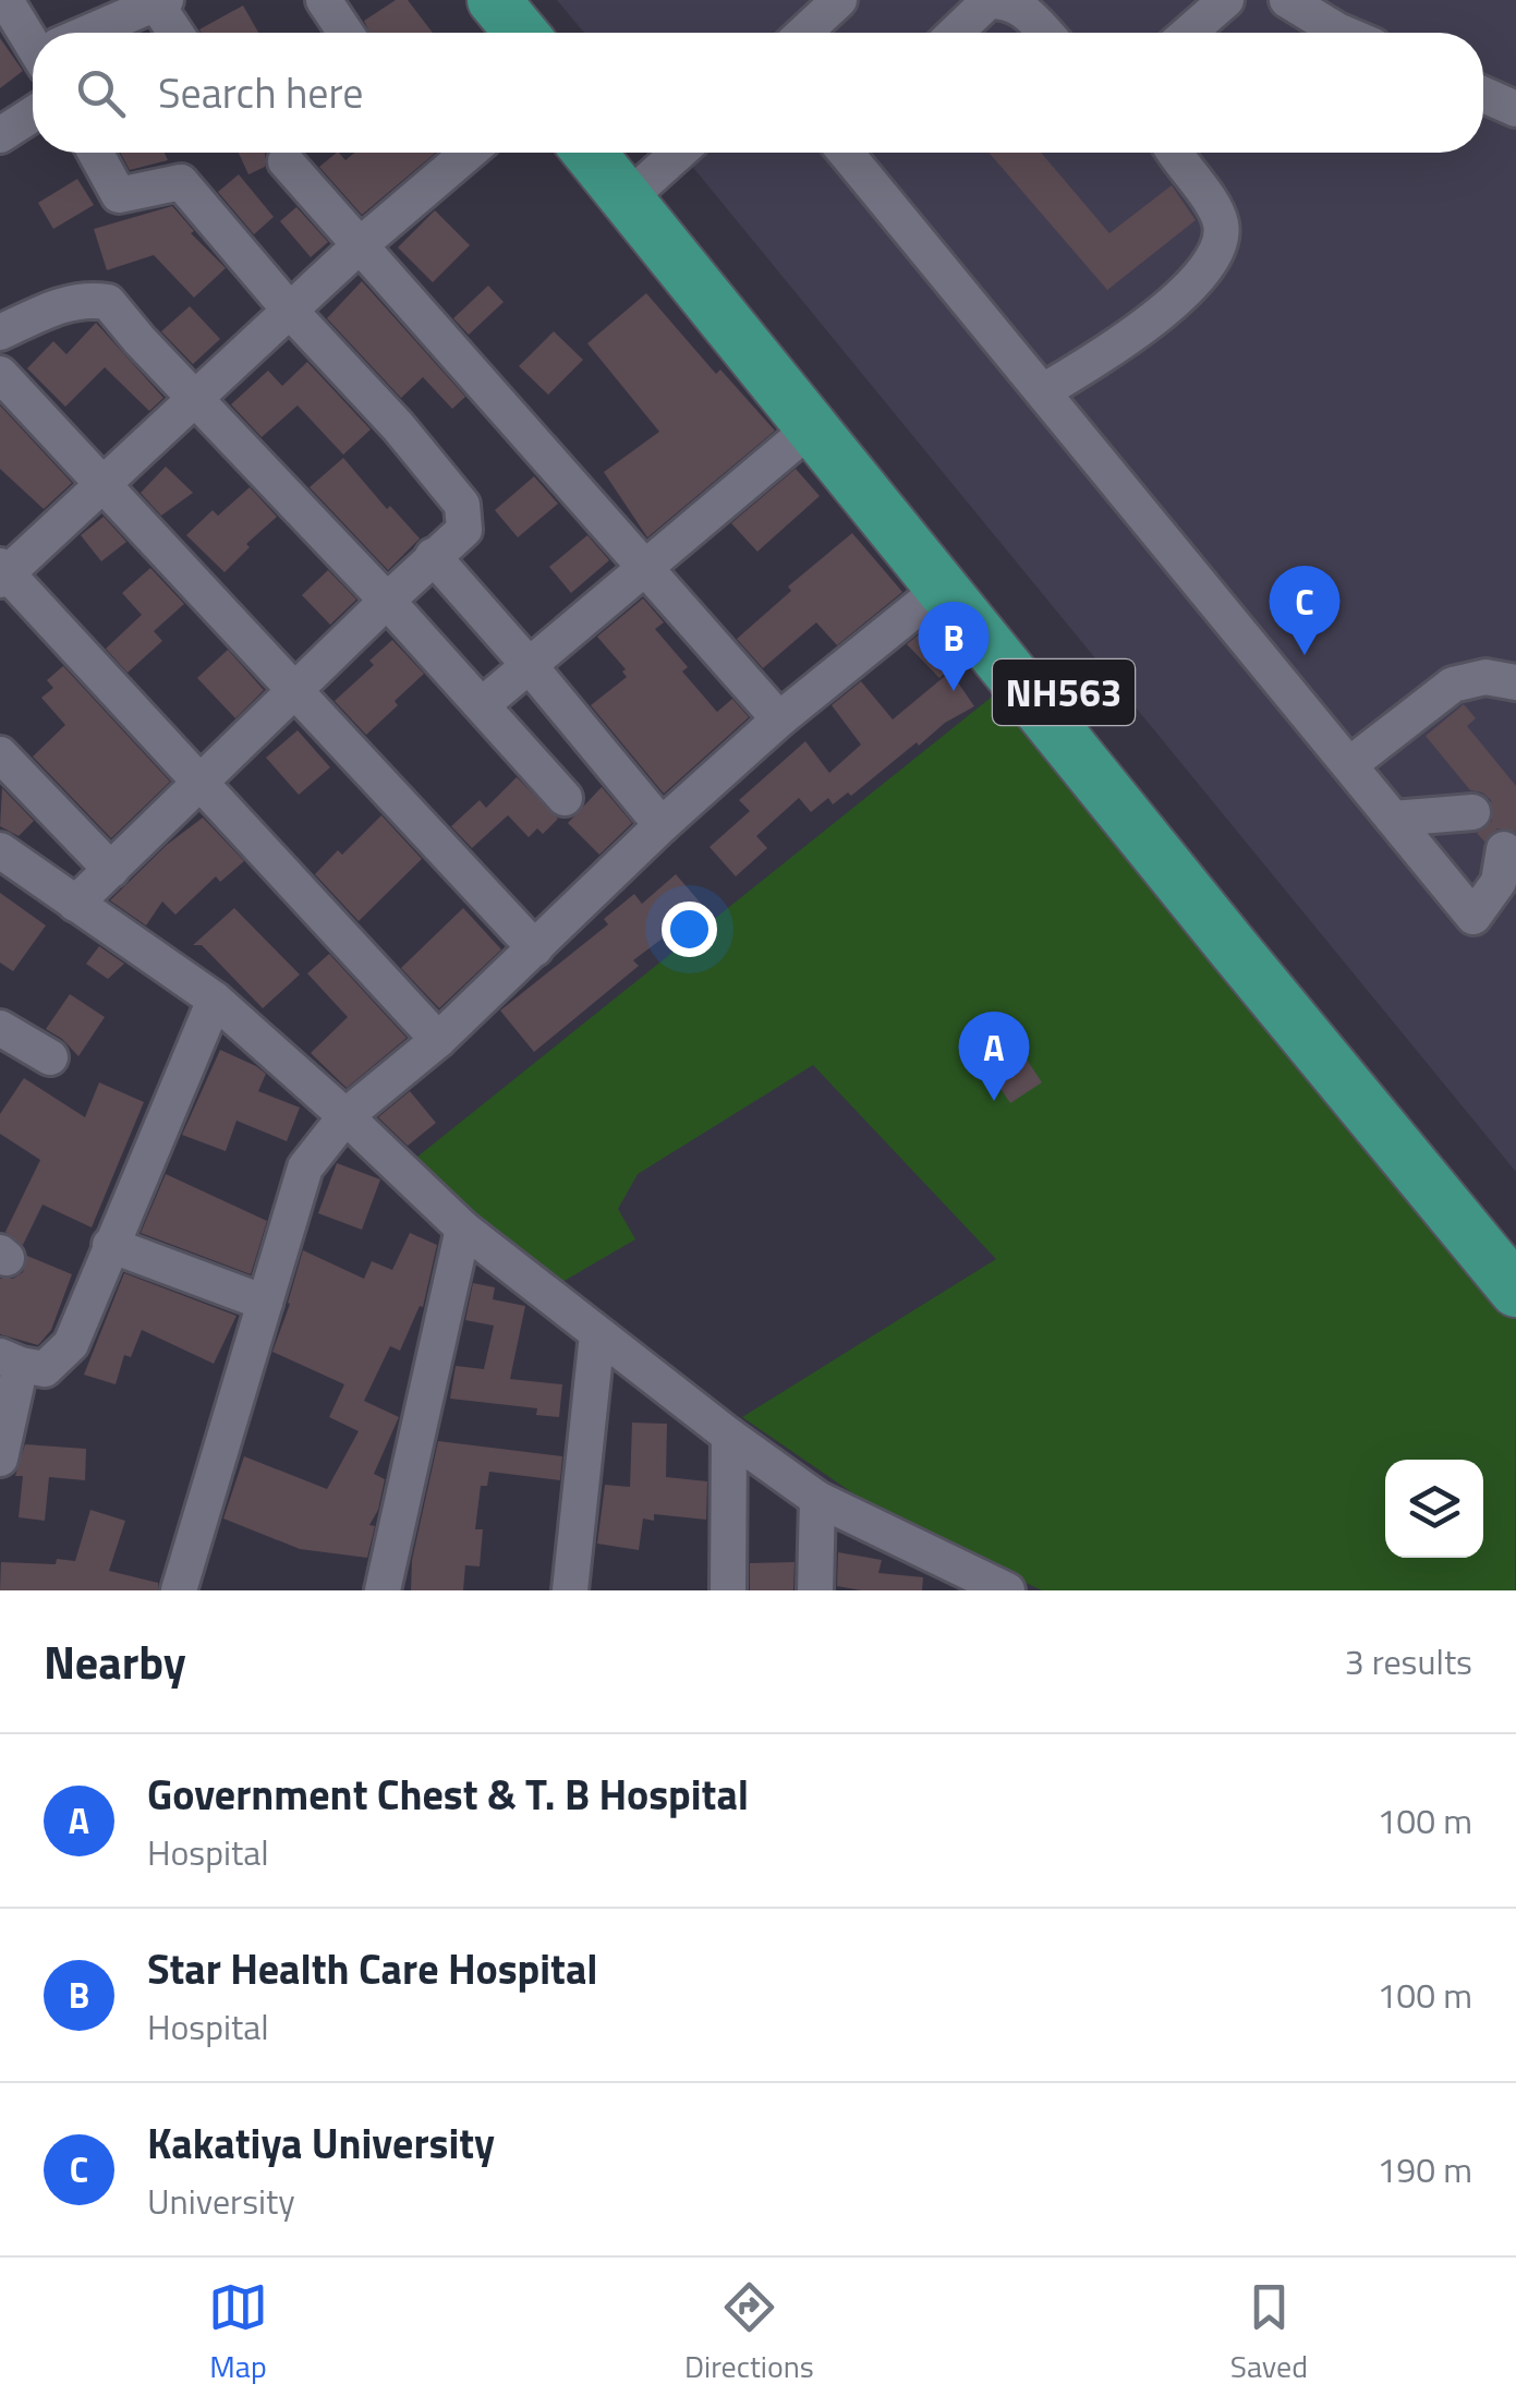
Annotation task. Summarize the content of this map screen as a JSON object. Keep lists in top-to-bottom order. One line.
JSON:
{"streets":{"highway":["NH563"]},"page":{"search":"Search here","pins":["C","B","A"],"heading":["Nearby","3 results"],"list":[{"mark":"A","name":"Government Chest & T. B Hospital","note":"Hospital","value":"100 m"},{"mark":"B","name":"Star Health Care Hospital","note":"Hospital","value":"100 m"},{"mark":"C","name":"Kakatiya University","note":"University","value":"190 m"}],"nav":["Map","Directions","Saved"]}}
